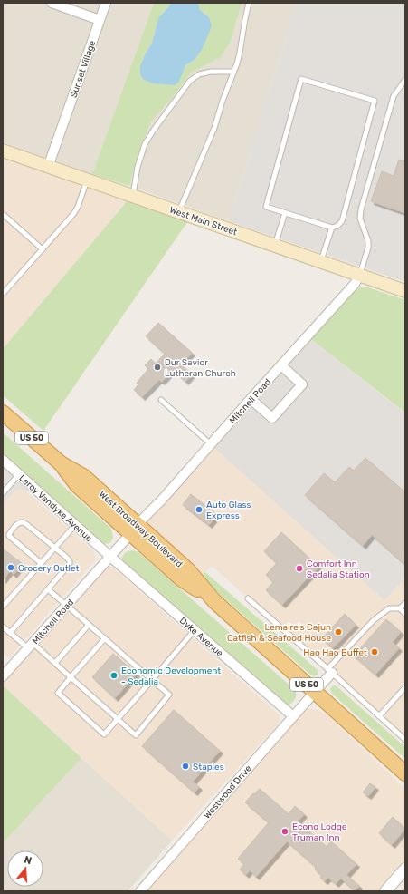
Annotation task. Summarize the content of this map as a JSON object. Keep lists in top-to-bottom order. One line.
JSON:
{"streets":{"highway":["US 50","West Broadway Boulevard"],"main road":["West Main Street"],"street":["Sunset Village","Mitchell Road","Leroy Vandyke Avenue","Dyke Avenue","Westwood Drive"]},"crossings":[["Sunset Village","West Main Street"],["West Main Street","Mitchell Road"],["Mitchell Road","Leroy Vandyke Avenue"],["Mitchell Road","West Broadway Boulevard"],["Mitchell Road","Dyke Avenue"],["Leroy Vandyke Avenue","Dyke Avenue"],["West Broadway Boulevard","Westwood Drive"],["Dyke Avenue","Westwood Drive"]],"places":["Our Savior Lutheran Church","Auto Glass Express","Grocery Outlet","Comfort Inn Sedalia Station","Lemaire's Cajun Catfish & Seafood House","Hao Hao Buffet","Economic Development - Sedalia","Staples","Econo Lodge Truman Inn"],"north":"top"}
